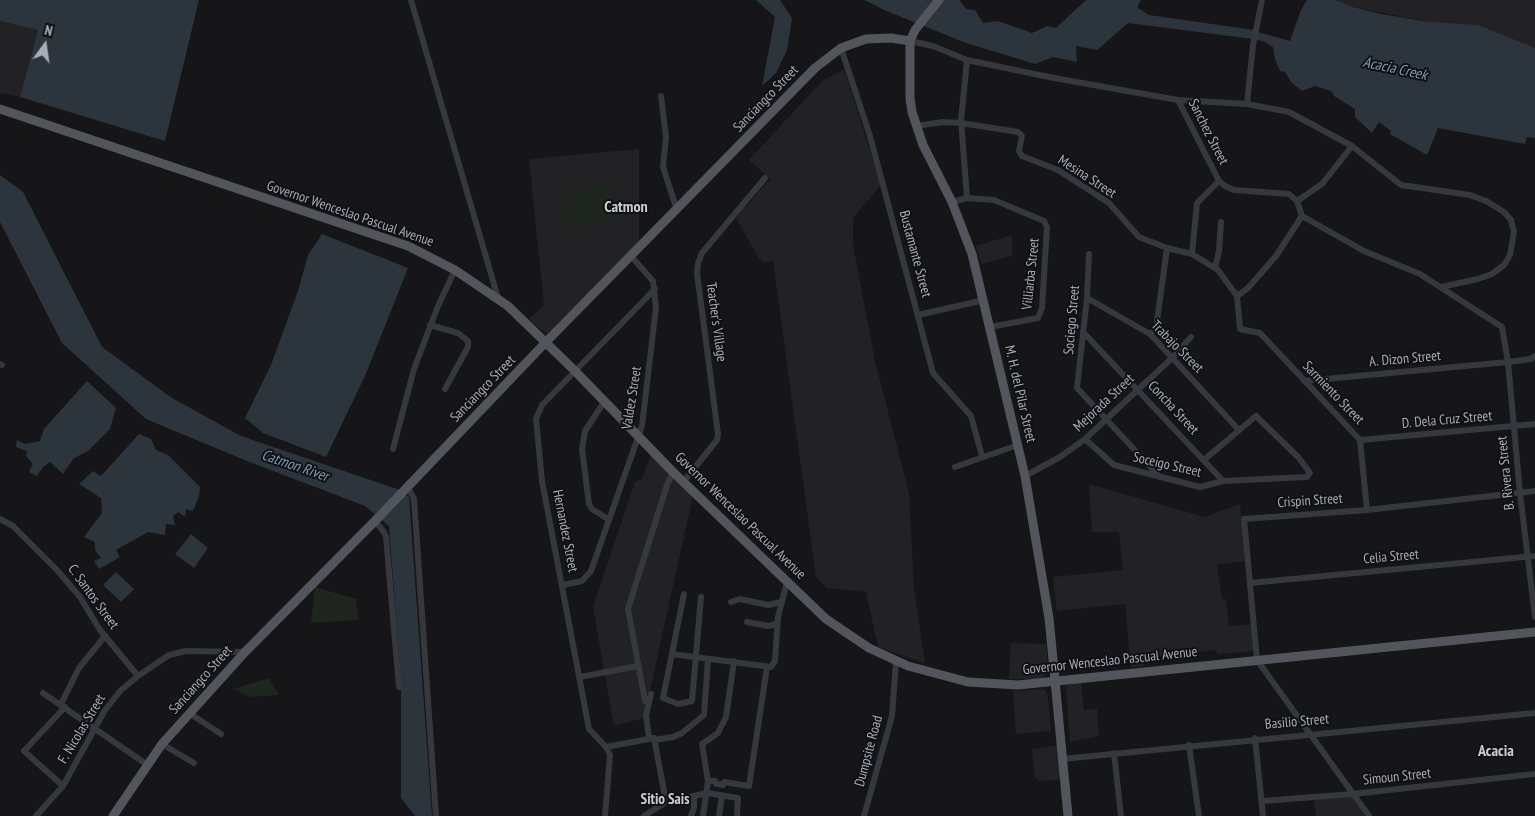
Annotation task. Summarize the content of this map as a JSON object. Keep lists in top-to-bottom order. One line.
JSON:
{"streets":{"main road":["Sanciangco Street","Governor Wenceslao Pascual Avenue","M. H. del Pilar Street"],"street":["Sanchez Street","Mesina Street","Bustamante Street","Villiarba Street","Sociego Street","Teacher's Village","Trabajo Street","A. Dizon Street","Sarmiento Street","Valdez Street","Mejorada Street","Concha Street","D. Dela Cruz Street","Soceigo Street","B. Rivera Street","Crispin Street","Hernandez Street","Celia Street","C. Santos Street","Basilio Street","F. Nicolas Street","Dumpsite Road","Simoun Street"]},"crossings":[["Sanciangco Street","Sanchez Street"],["Sanciangco Street","Governor Wenceslao Pascual Avenue"],["Sanciangco Street","Bustamante Street"],["Sanciangco Street","M. H. del Pilar Street"],["Sanciangco Street","F. Nicolas Street"],["Sanchez Street","M. H. del Pilar Street"],["Mesina Street","Sarmiento Street"],["Mesina Street","M. H. del Pilar Street"],["Governor Wenceslao Pascual Avenue","Teacher's Village"],["Governor Wenceslao Pascual Avenue","M. H. del Pilar Street"],["Governor Wenceslao Pascual Avenue","Valdez Street"],["Governor Wenceslao Pascual Avenue","Crispin Street"],["Governor Wenceslao Pascual Avenue","Hernandez Street"],["Governor Wenceslao Pascual Avenue","Dumpsite Road"],["Villiarba Street","M. H. del Pilar Street"],["Sociego Street","Trabajo Street"],["Sociego Street","Mejorada Street"],["Sociego Street","Concha Street"],["Trabajo Street","Mejorada Street"],["Trabajo Street","Soceigo Street"],["A. Dizon Street","Sarmiento Street"],["A. Dizon Street","B. Rivera Street"],["Sarmiento Street","D. Dela Cruz Street"],["Sarmiento Street","Crispin Street"],["M. H. del Pilar Street","Mejorada Street"],["M. H. del Pilar Street","Basilio Street"],["Valdez Street","Hernandez Street"],["Mejorada Street","Concha Street"],["Mejorada Street","Soceigo Street"],["Concha Street","Soceigo Street"],["D. Dela Cruz Street","B. Rivera Street"],["B. Rivera Street","Crispin Street"],["B. Rivera Street","Celia Street"],["Crispin Street","Celia Street"],["C. Santos Street","F. Nicolas Street"]],"districts":["Catmon","Acacia","Sitio Sais"],"water":["Acacia Creek","Catmon River"],"north":"top"}
